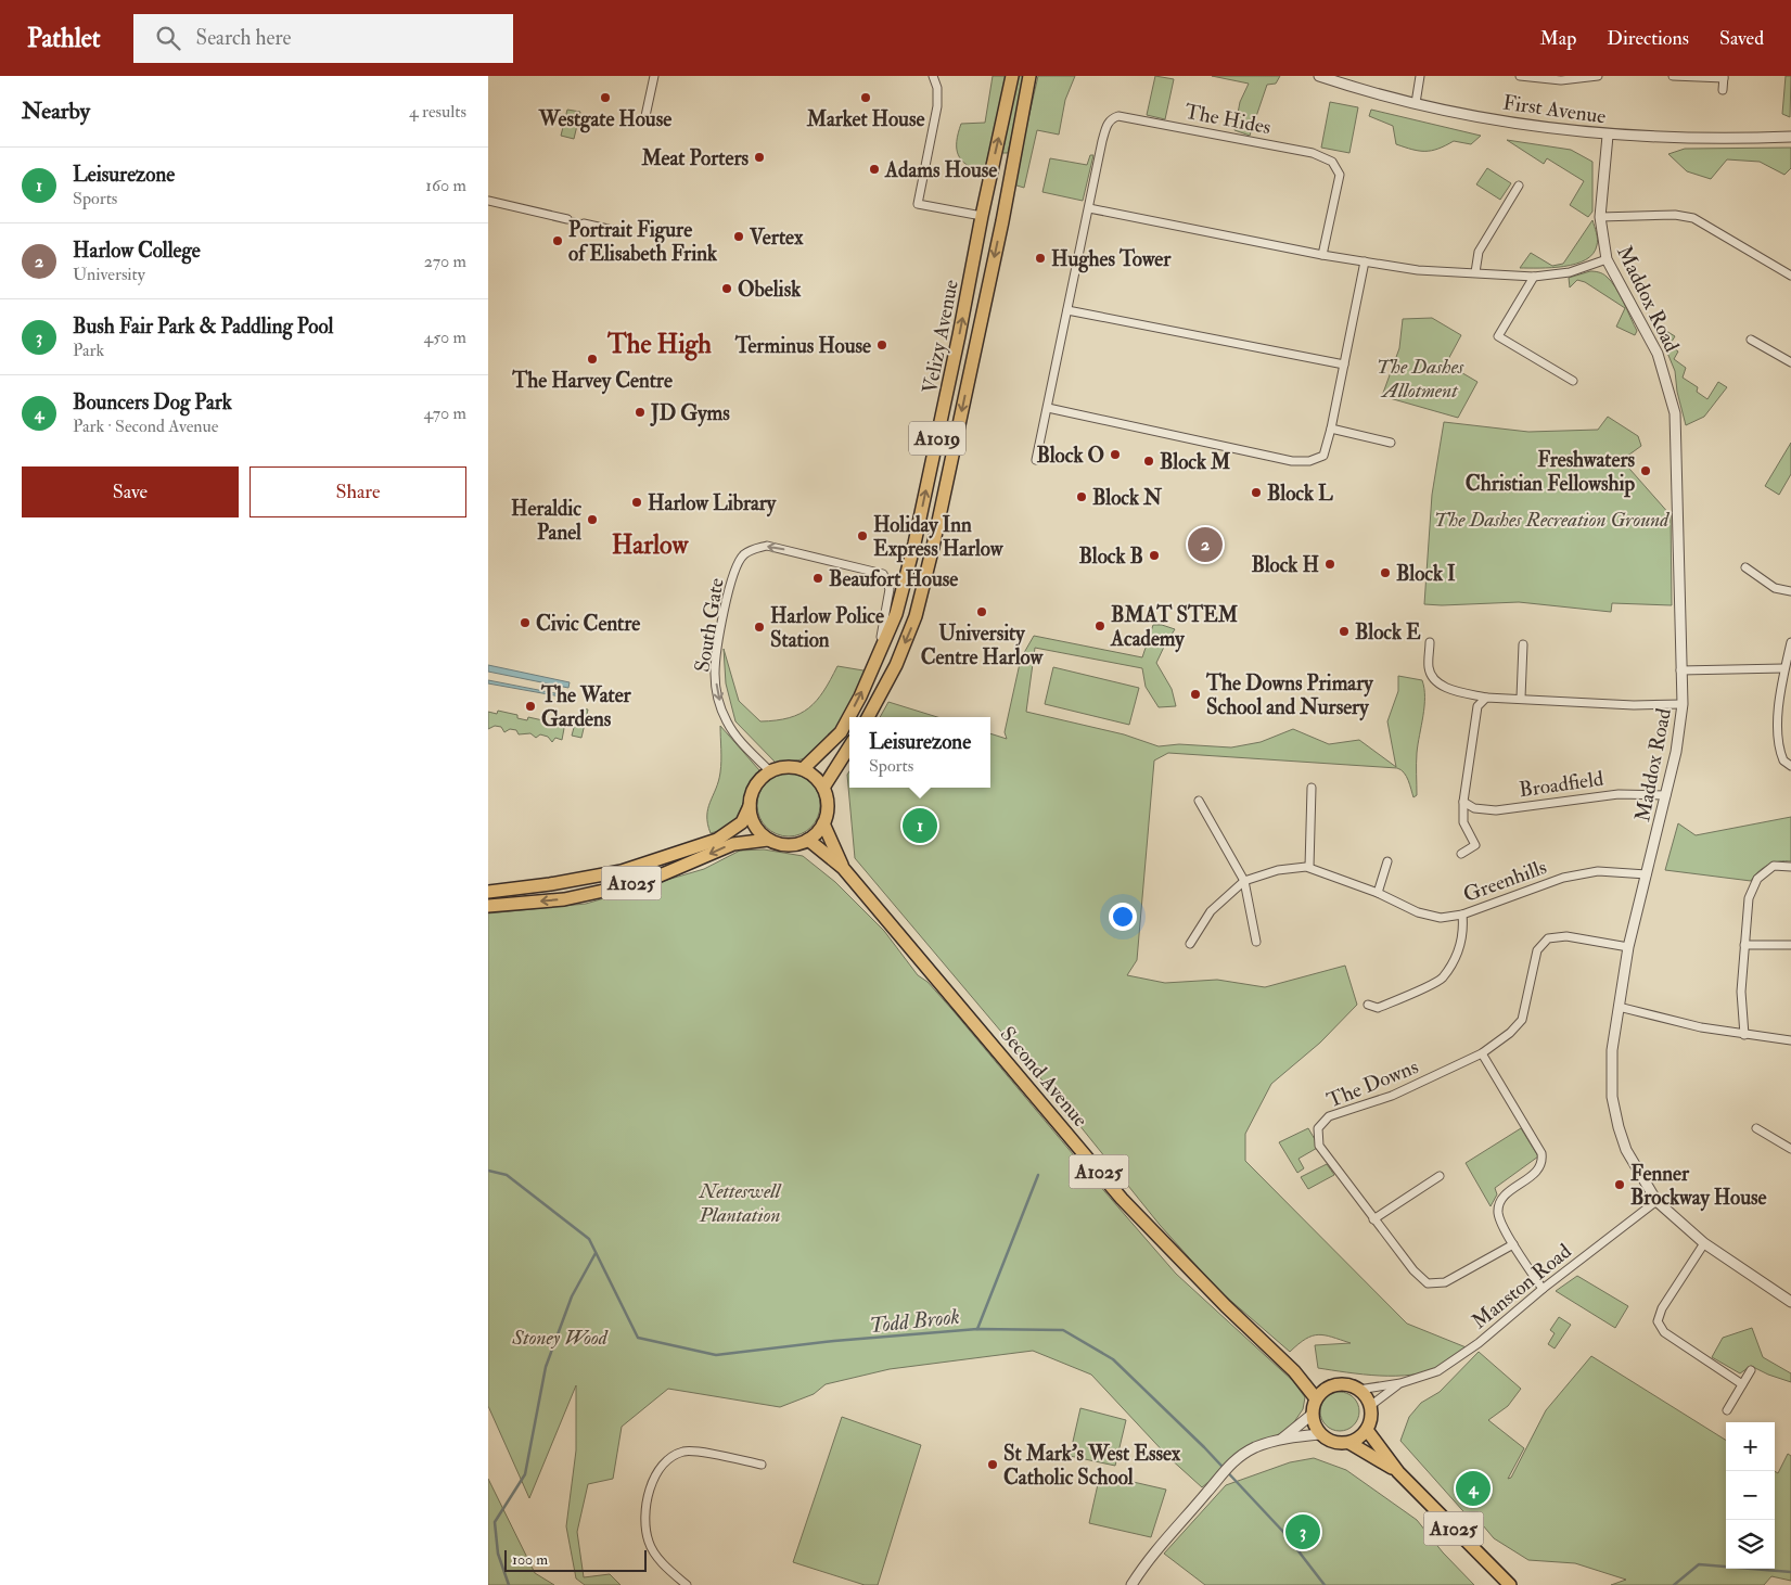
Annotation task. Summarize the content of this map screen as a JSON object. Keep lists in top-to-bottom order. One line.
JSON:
{"streets":{"main road":["Velizy Avenue","A1019","A1025","Second Avenue"],"street":["First Avenue","The Hides","Maddox Road","South Gate","Broadfield","Greenhills","The Downs","Manston Road"]},"crossings":[["First Avenue","Maddox Road"],["Maddox Road","Broadfield"],["Maddox Road","Greenhills"],["Maddox Road","The Downs"],["Maddox Road","Manston Road"],["Velizy Avenue","South Gate"],["Velizy Avenue","A1025"],["Velizy Avenue","Second Avenue"],["South Gate","A1025"],["South Gate","Second Avenue"],["A1025","Second Avenue"],["A1025","Manston Road"],["Second Avenue","Manston Road"]],"districts":["The High","Harlow"],"water":["Todd Brook"],"parks":["The Dashes Allotment","The Dashes Recreation Ground","Netteswell Plantation","Stoney Wood"],"places":["Westgate House","Market House","Meat Porters","Adams House","Vertex","Portrait Figure of Elisabeth Frink","Hughes Tower","Obelisk","Terminus House","The Harvey Centre","JD Gyms","Block O","Block M","Freshwaters Christian Fellowship","Block L","Block N","Harlow Library","Heraldic Panel","Holiday Inn Express Harlow","Block B","Block H","Block I","Beaufort House","University Centre Harlow","Civic Centre","BMAT STEM Academy","Harlow Police Station","Block E","The Downs Primary School and Nursery","The Water Gardens","Fenner Brockway House","St Mark's West Essex Catholic School"],"scale_bar":"100 m","page":{"header":"Pathlet","search":"Search here","nav":["Map","Directions","Saved"],"heading":["Nearby","4 results"],"list":[{"mark":"1","name":"Leisurezone","note":"Sports","value":"160 m"},{"mark":"2","name":"Harlow College","note":"University","value":"270 m"},{"mark":"3","name":"Bush Fair Park & Paddling Pool","note":"Park","value":"450 m"},{"mark":"4","name":"Bouncers Dog Park","note":"Park · Second Avenue","value":"470 m"}],"buttons":["Save","Share"],"pins":["2","1","4","3"],"popup":["Leisurezone","Sports"],"map_buttons":["+","−"],"scale":"100 m"}}
